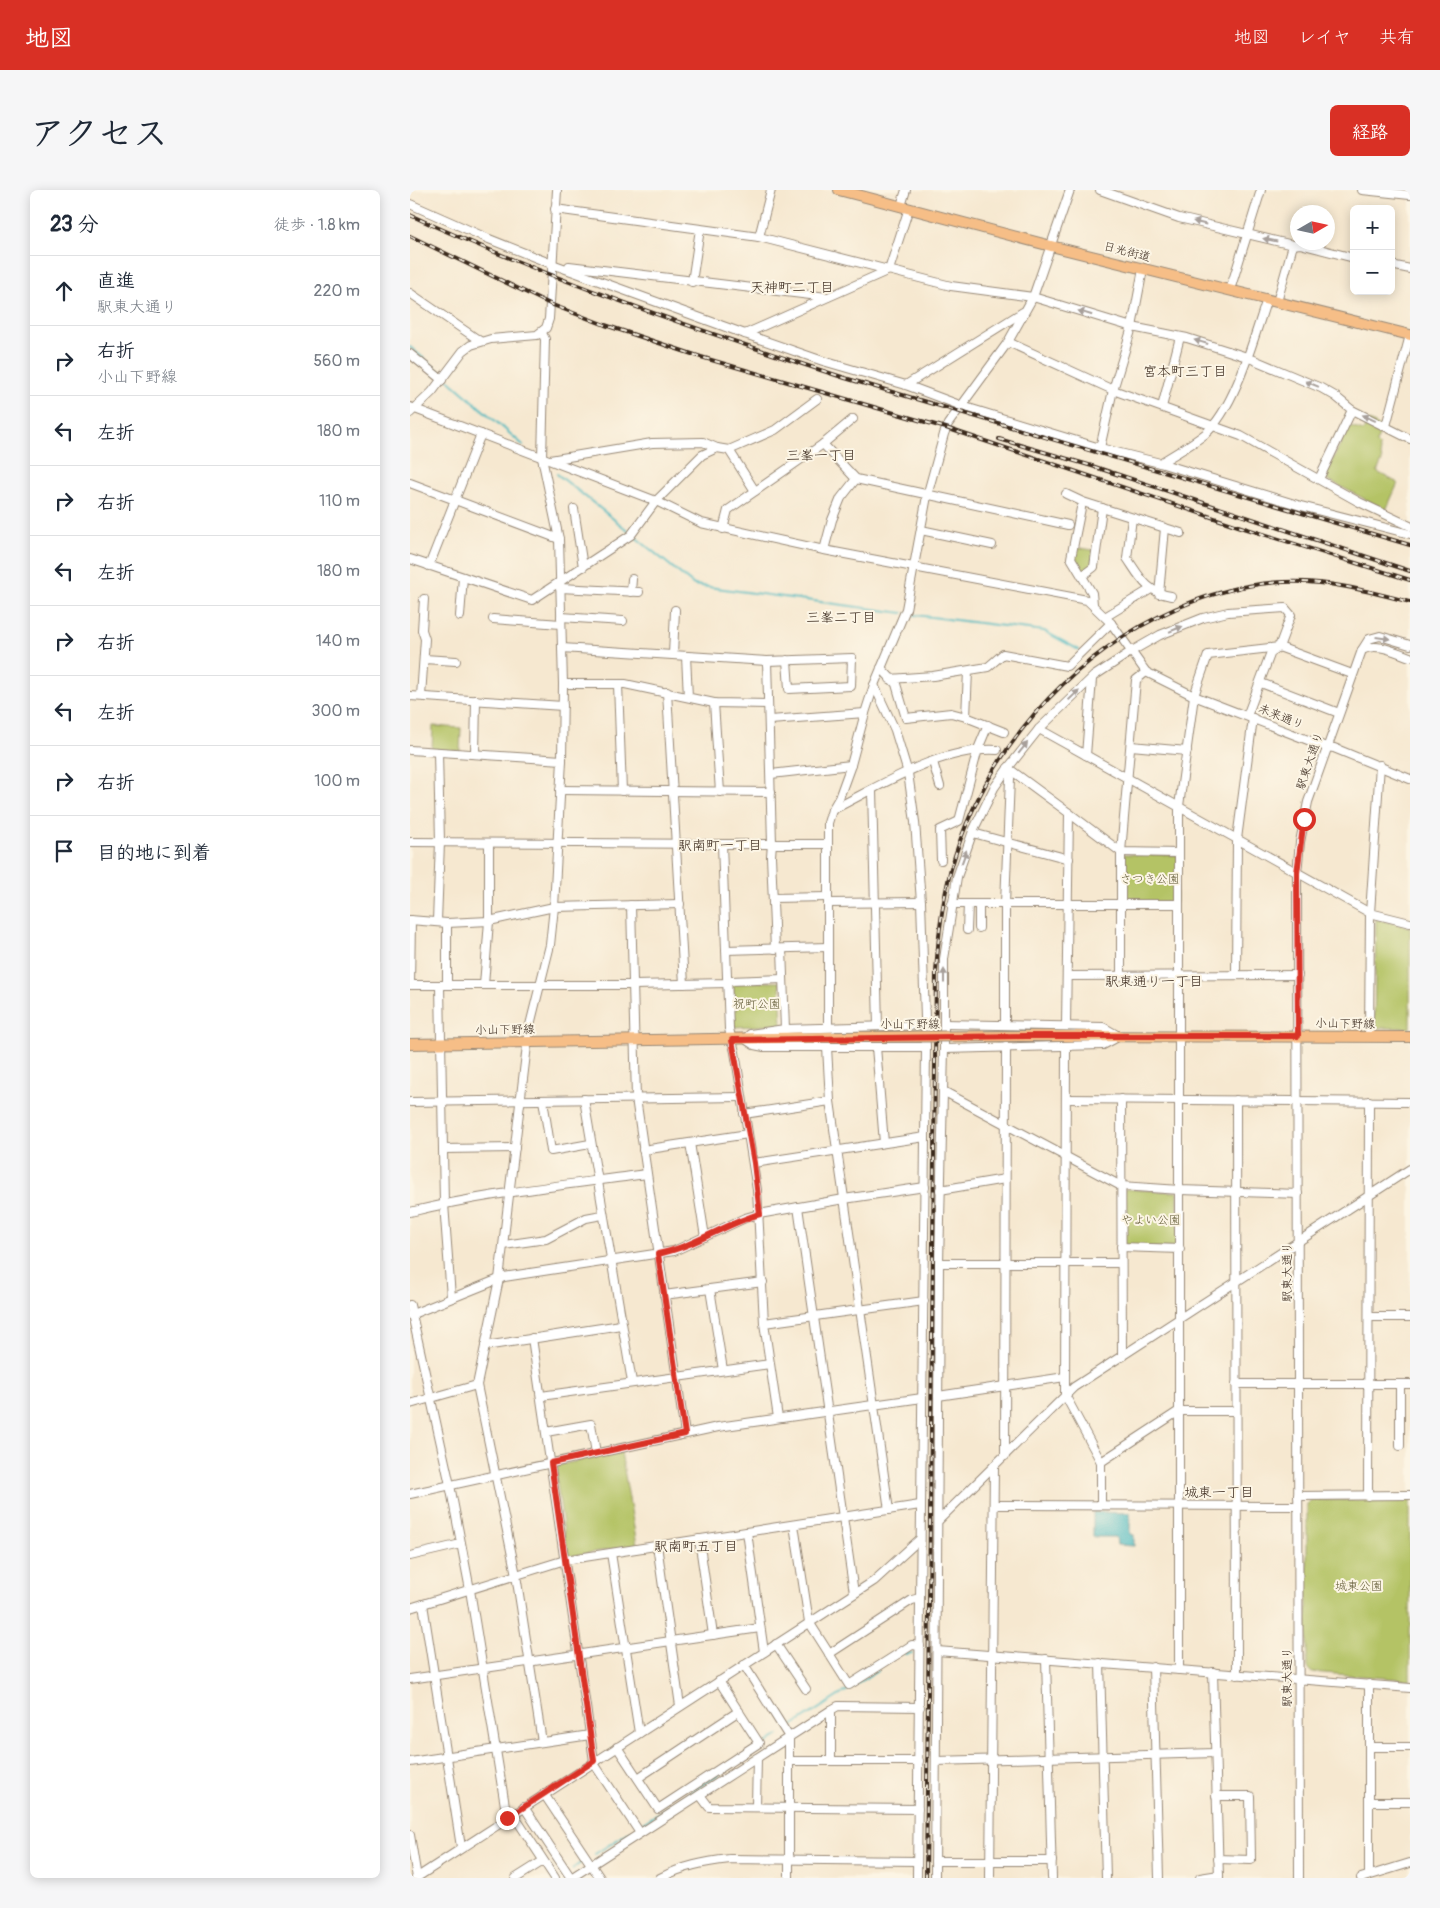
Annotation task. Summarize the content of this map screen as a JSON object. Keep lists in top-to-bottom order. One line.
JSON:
{"streets":{"main road":["日光街道","小山下野線"],"street":["未来通り","駅東大通り"]},"crossings":[["未来通り","駅東大通り"],["駅東大通り","小山下野線"]],"districts":["天神町二丁目","宮本町三丁目","三峯一丁目","三峯二丁目","駅南町一丁目","駅東通り一丁目","城東一丁目","駅南町五丁目"],"parks":["さつき公園","祝町公園","やよい公園","城東公園"],"north":"right","page":{"header":"地図","nav":["地図","レイヤ","共有"],"title":"アクセス","buttons":"経路","heading":["23 分","徒歩 · 1.8 km"],"map_buttons":["+","−"],"list":[["直進","駅東大通り","220 m"],["右折","小山下野線","560 m"],["左折","180 m"],["右折","110 m"],["左折","180 m"],["右折","140 m"],["左折","300 m"],["右折","100 m"],"目的地に到着"]}}
